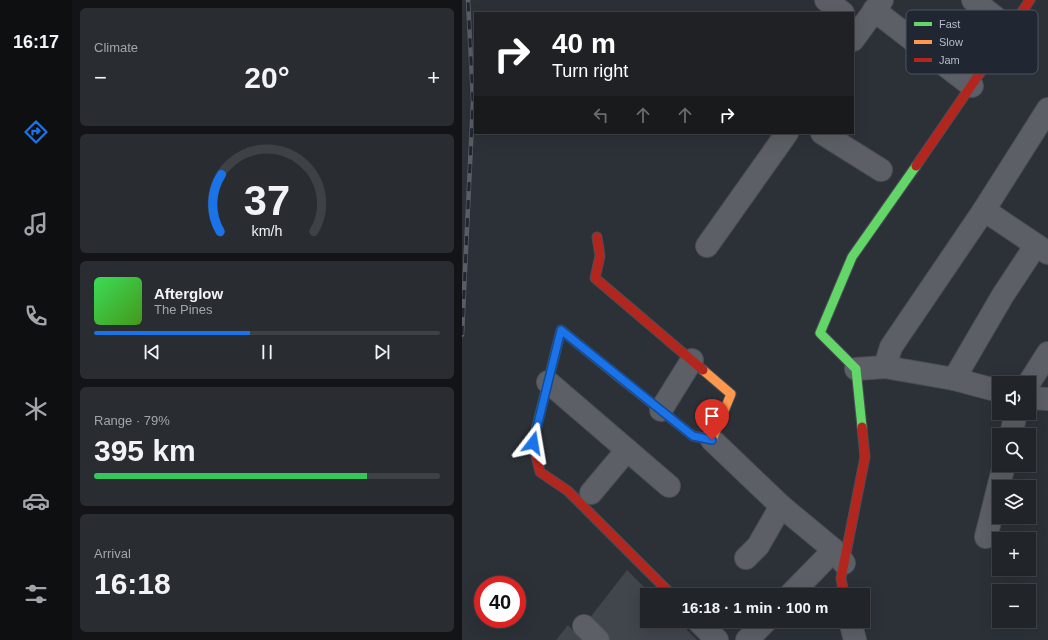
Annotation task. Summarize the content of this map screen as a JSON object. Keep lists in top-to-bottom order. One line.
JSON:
{"legend":["Fast","Slow","Jam"],"page":{"tabs":"16:17","tile":["Climate",["Range · 79%","395 km"],["Arrival","16:18"]],"turn":["40 m","Turn right"],"heat":["−","20°","+"],"song":["Afterglow","The Pines"],"map_buttons":["+","−"],"limit":"40","trip":"16:18 · 1 min · 100 m","gauge":["37","km/h"]}}
